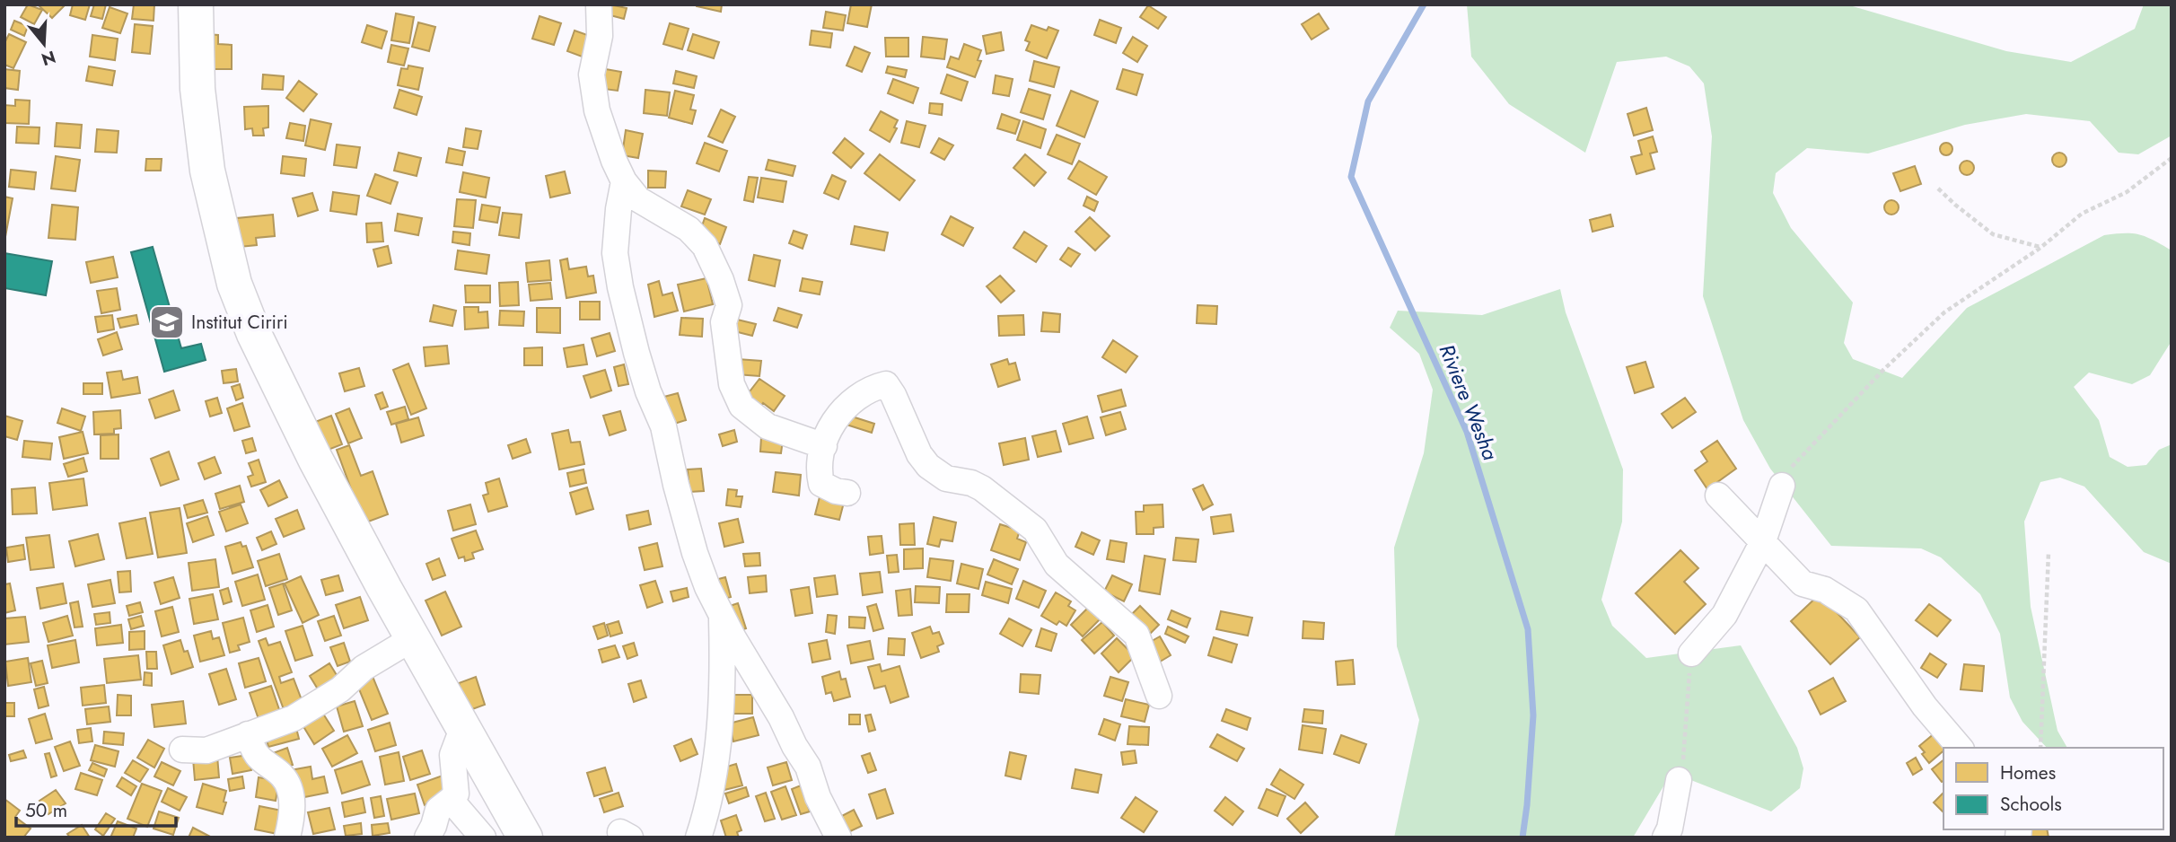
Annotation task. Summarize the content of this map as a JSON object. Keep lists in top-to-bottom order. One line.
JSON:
{"water":["Riviere Wesha"],"places":{"school or university":["Institut Ciriri"]},"legend":["Homes","Schools"],"scale_bar":"50 m","north":"bottom"}
